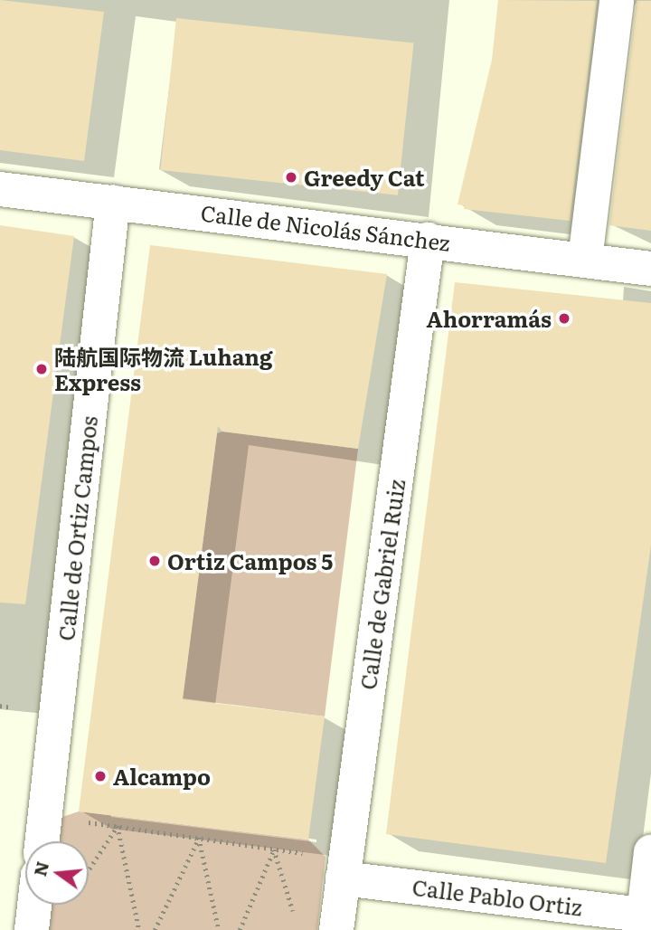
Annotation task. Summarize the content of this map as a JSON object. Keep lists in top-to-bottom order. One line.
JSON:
{"streets":{"street":["Calle de Nicolás Sánchez","Calle de Ortiz Campos","Calle de Gabriel Ruiz","Calle Pablo Ortiz"]},"crossings":[["Calle de Nicolás Sánchez","Calle de Ortiz Campos"],["Calle de Nicolás Sánchez","Calle de Gabriel Ruiz"],["Calle de Gabriel Ruiz","Calle Pablo Ortiz"]],"places":["Greedy Cat","Ahorramás","陆航国际物流 Luhang Express","Ortiz Campos 5","Alcampo"],"north":"left"}
